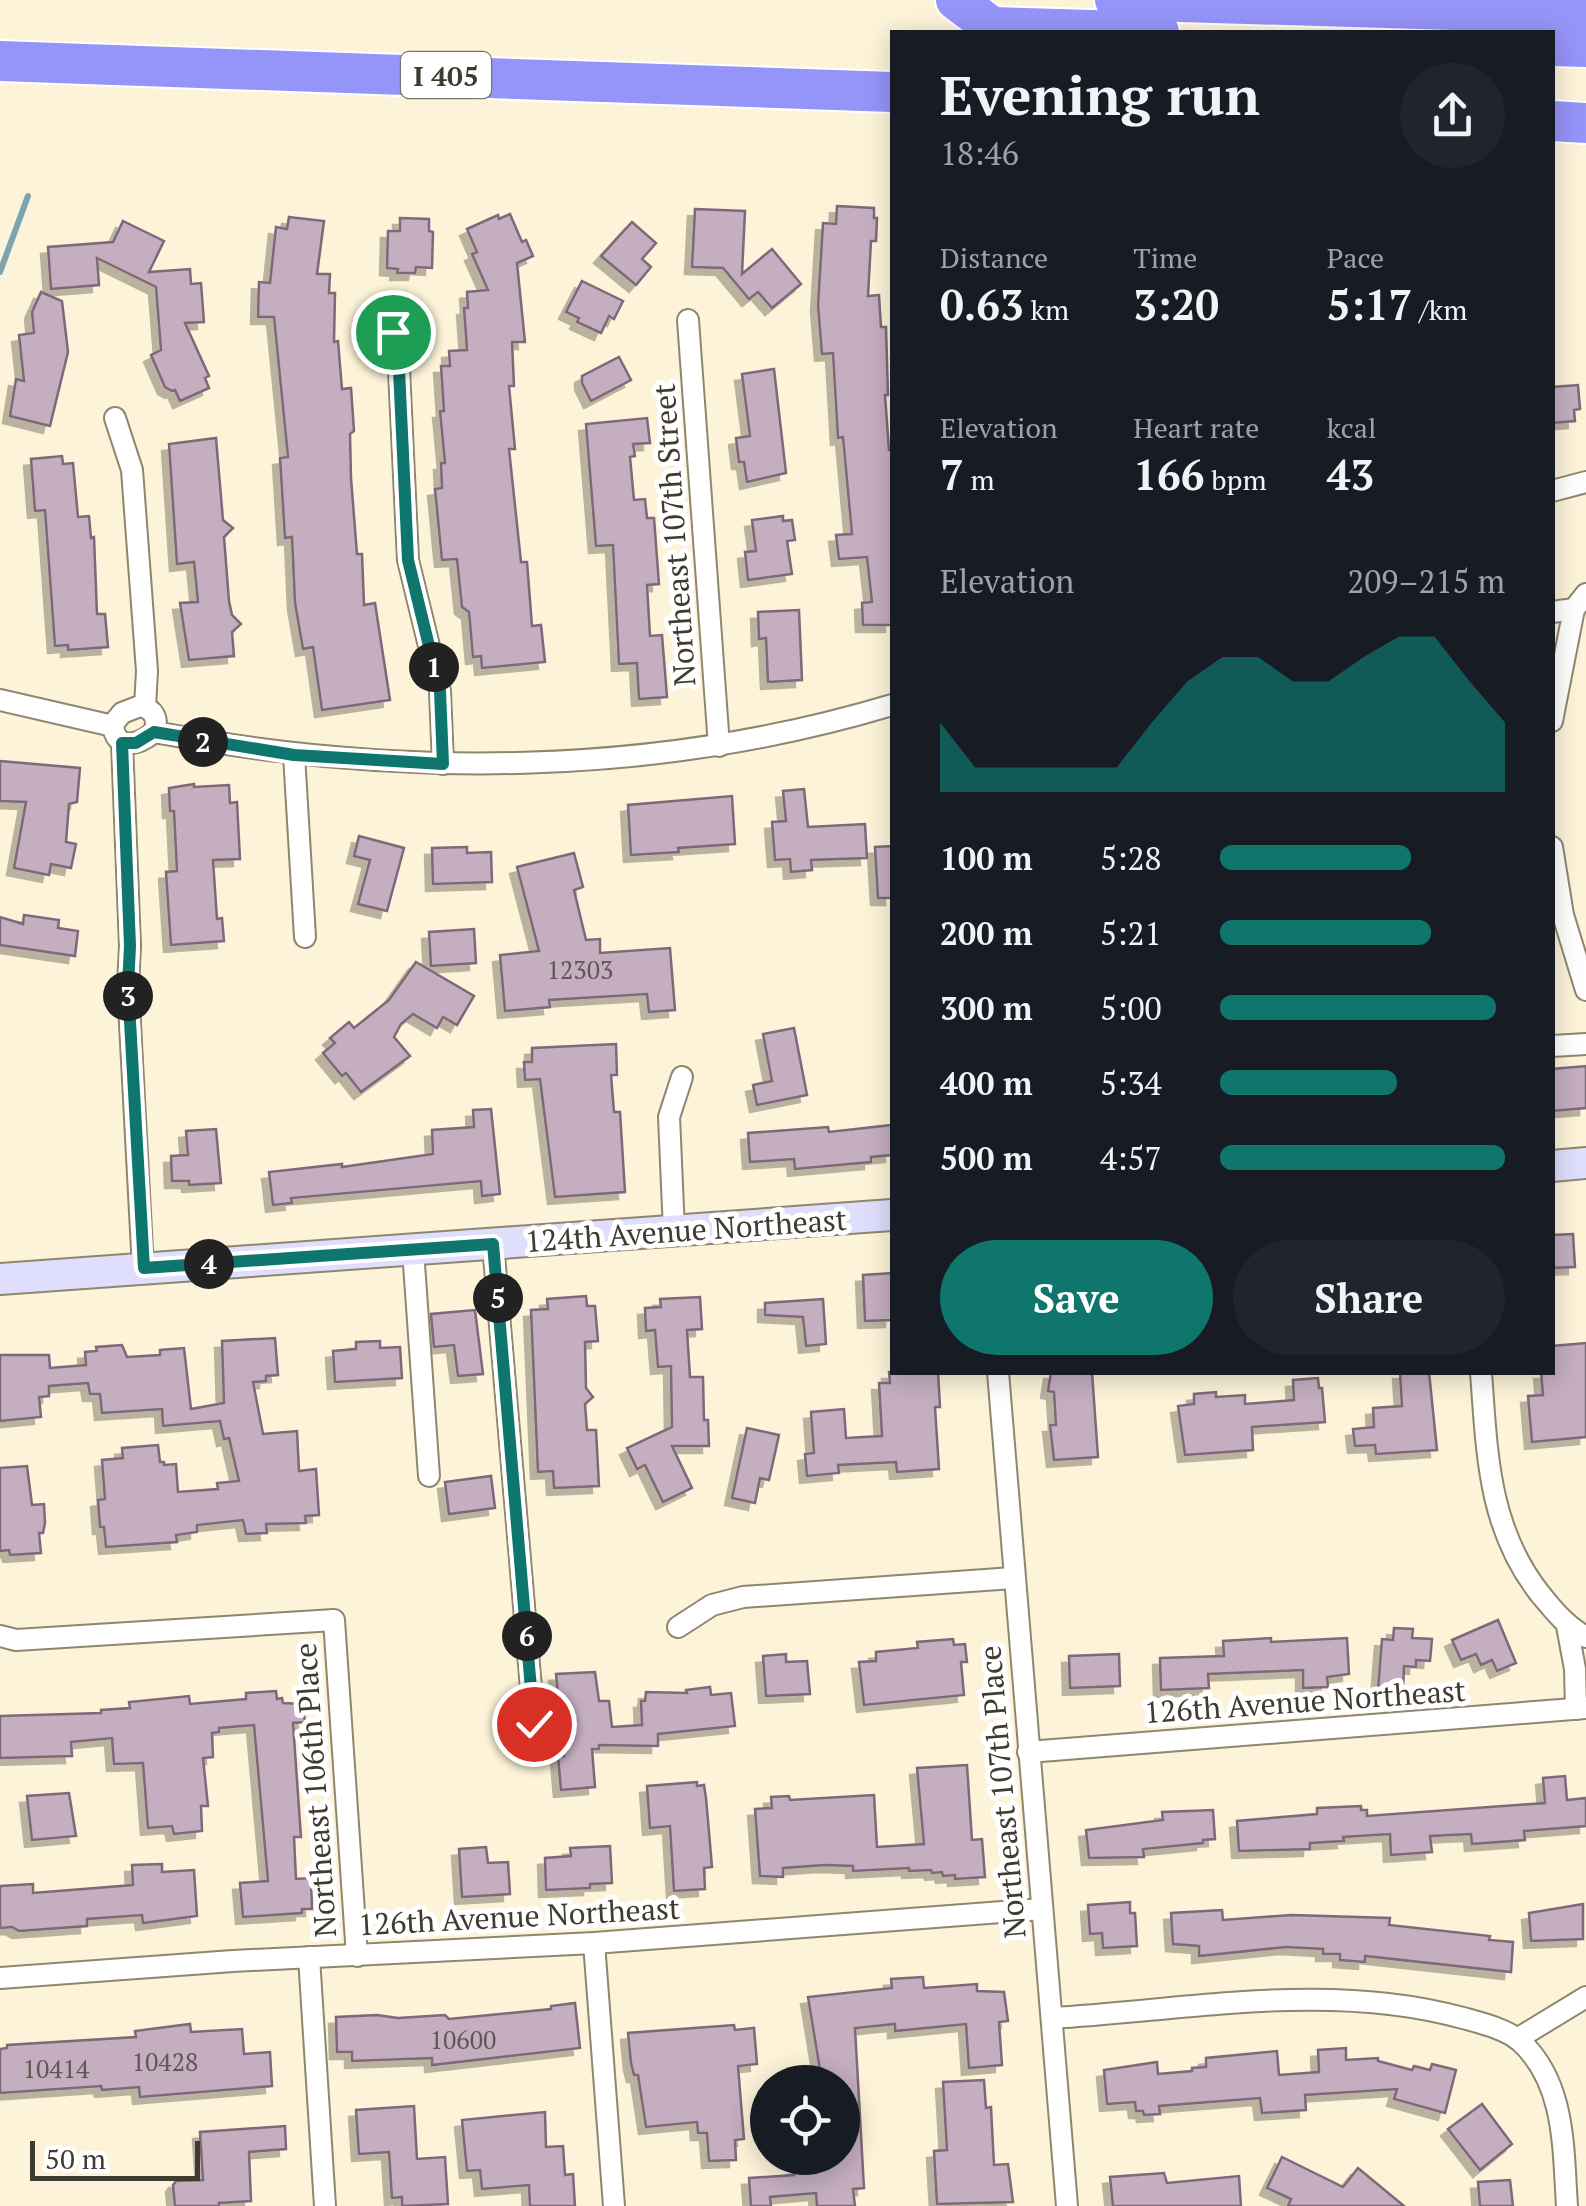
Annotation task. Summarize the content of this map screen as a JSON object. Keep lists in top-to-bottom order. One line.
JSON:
{"streets":{"highway":["I 405"],"main road":["124th Avenue Northeast"],"street":["Northeast 107th Street","126th Avenue Northeast","Northeast 106th Place","Northeast 107th Place"]},"crossings":[["126th Avenue Northeast","Northeast 106th Place"],["126th Avenue Northeast","Northeast 107th Place"]],"house_numbers":["12303","10600","10428","10414"],"scale_bar":"50 m","page":{"heading":["Evening run","18:46"],"stats":[["Distance","0.63 km"],["Time","3:20"],["Pace","5:17 /km"],["Elevation","7 m"],["Heart rate","166 bpm"],["kcal","43"]],"chart":["Elevation","209–215 m"],"pins":["1","2","3","4","5","6"],"list":[{"name":"100 m","note":"5:28"},{"name":"200 m","note":"5:21"},{"name":"300 m","note":"5:00"},{"name":"400 m","note":"5:34"},{"name":"500 m","note":"4:57"}],"buttons":["Save","Share"],"scale":"50 m"}}
